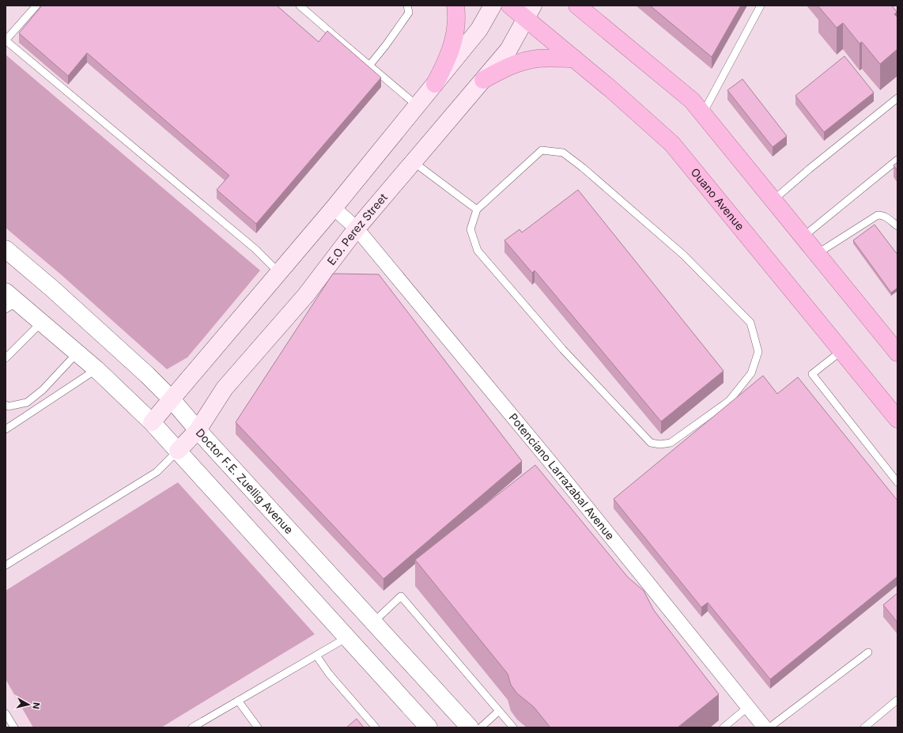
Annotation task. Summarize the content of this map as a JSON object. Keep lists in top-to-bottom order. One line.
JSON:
{"streets":{"highway":["Ouano Avenue"],"main road":["E.O. Perez Street"],"street":["Potenciano Larrazabal Avenue","Doctor F.E. Zuellig Avenue"]},"crossings":[["Ouano Avenue","E.O. Perez Street"],["E.O. Perez Street","Potenciano Larrazabal Avenue"],["E.O. Perez Street","Doctor F.E. Zuellig Avenue"]],"north":"right"}
